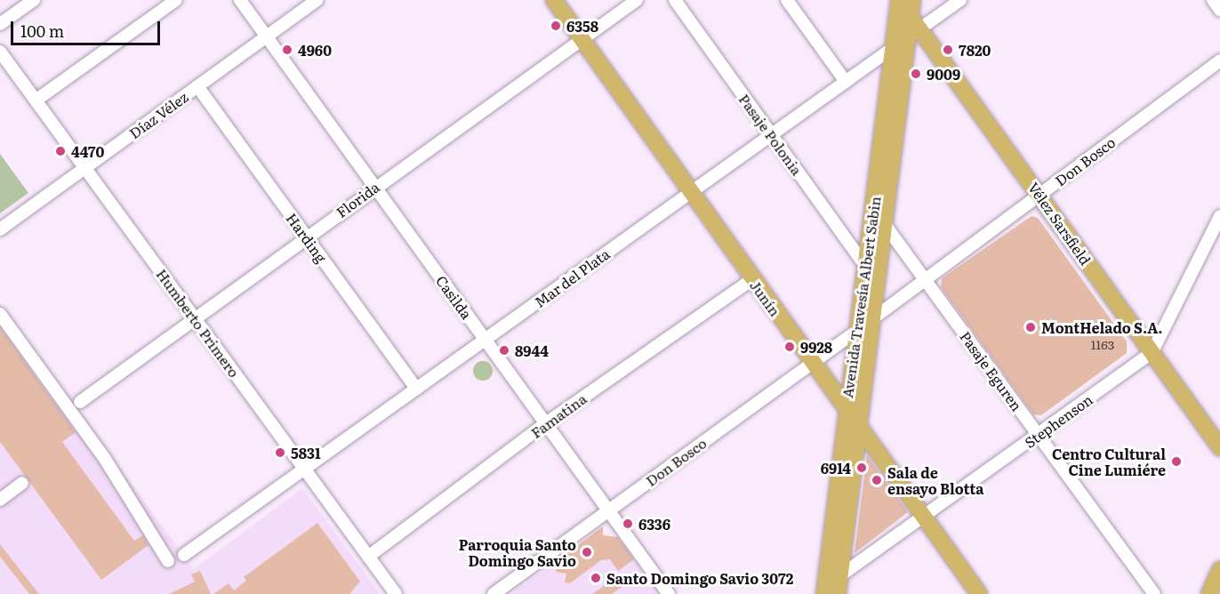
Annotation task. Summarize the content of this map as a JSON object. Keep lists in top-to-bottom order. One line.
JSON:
{"streets":{"main road":["Vélez Sarsfield","Avenida Travesía Albert Sabin","Junín"],"street":["Díaz Vélez","Pasaje Polonia","Don Bosco","Florida","Harding","Mar del Plata","Casilda","Humberto Primero","Pasaje Eguren","Famatina","Stephenson"]},"crossings":[["Díaz Vélez","Harding"],["Díaz Vélez","Casilda"],["Díaz Vélez","Humberto Primero"],["Pasaje Polonia","Mar del Plata"],["Pasaje Polonia","Avenida Travesía Albert Sabin"],["Don Bosco","Vélez Sarsfield"],["Don Bosco","Casilda"],["Don Bosco","Avenida Travesía Albert Sabin"],["Don Bosco","Junín"],["Don Bosco","Pasaje Eguren"],["Florida","Harding"],["Florida","Casilda"],["Florida","Junín"],["Florida","Humberto Primero"],["Vélez Sarsfield","Mar del Plata"],["Vélez Sarsfield","Avenida Travesía Albert Sabin"],["Vélez Sarsfield","Stephenson"],["Harding","Mar del Plata"],["Mar del Plata","Casilda"],["Mar del Plata","Avenida Travesía Albert Sabin"],["Mar del Plata","Junín"],["Mar del Plata","Humberto Primero"],["Casilda","Famatina"],["Avenida Travesía Albert Sabin","Junín"],["Avenida Travesía Albert Sabin","Pasaje Eguren"],["Avenida Travesía Albert Sabin","Stephenson"],["Junín","Famatina"],["Junín","Stephenson"],["Humberto Primero","Famatina"],["Pasaje Eguren","Stephenson"]],"places":["6358","4960","7820","9009","4470","MontHelado S.A.","9928","8944","5831","Centro Cultural Cine Lumiére","6914","Sala de ensayo Blotta","6336","Parroquia Santo Domingo Savio","Santo Domingo Savio 3072"],"house_numbers":["1163"],"scale_bar":"100 m"}
